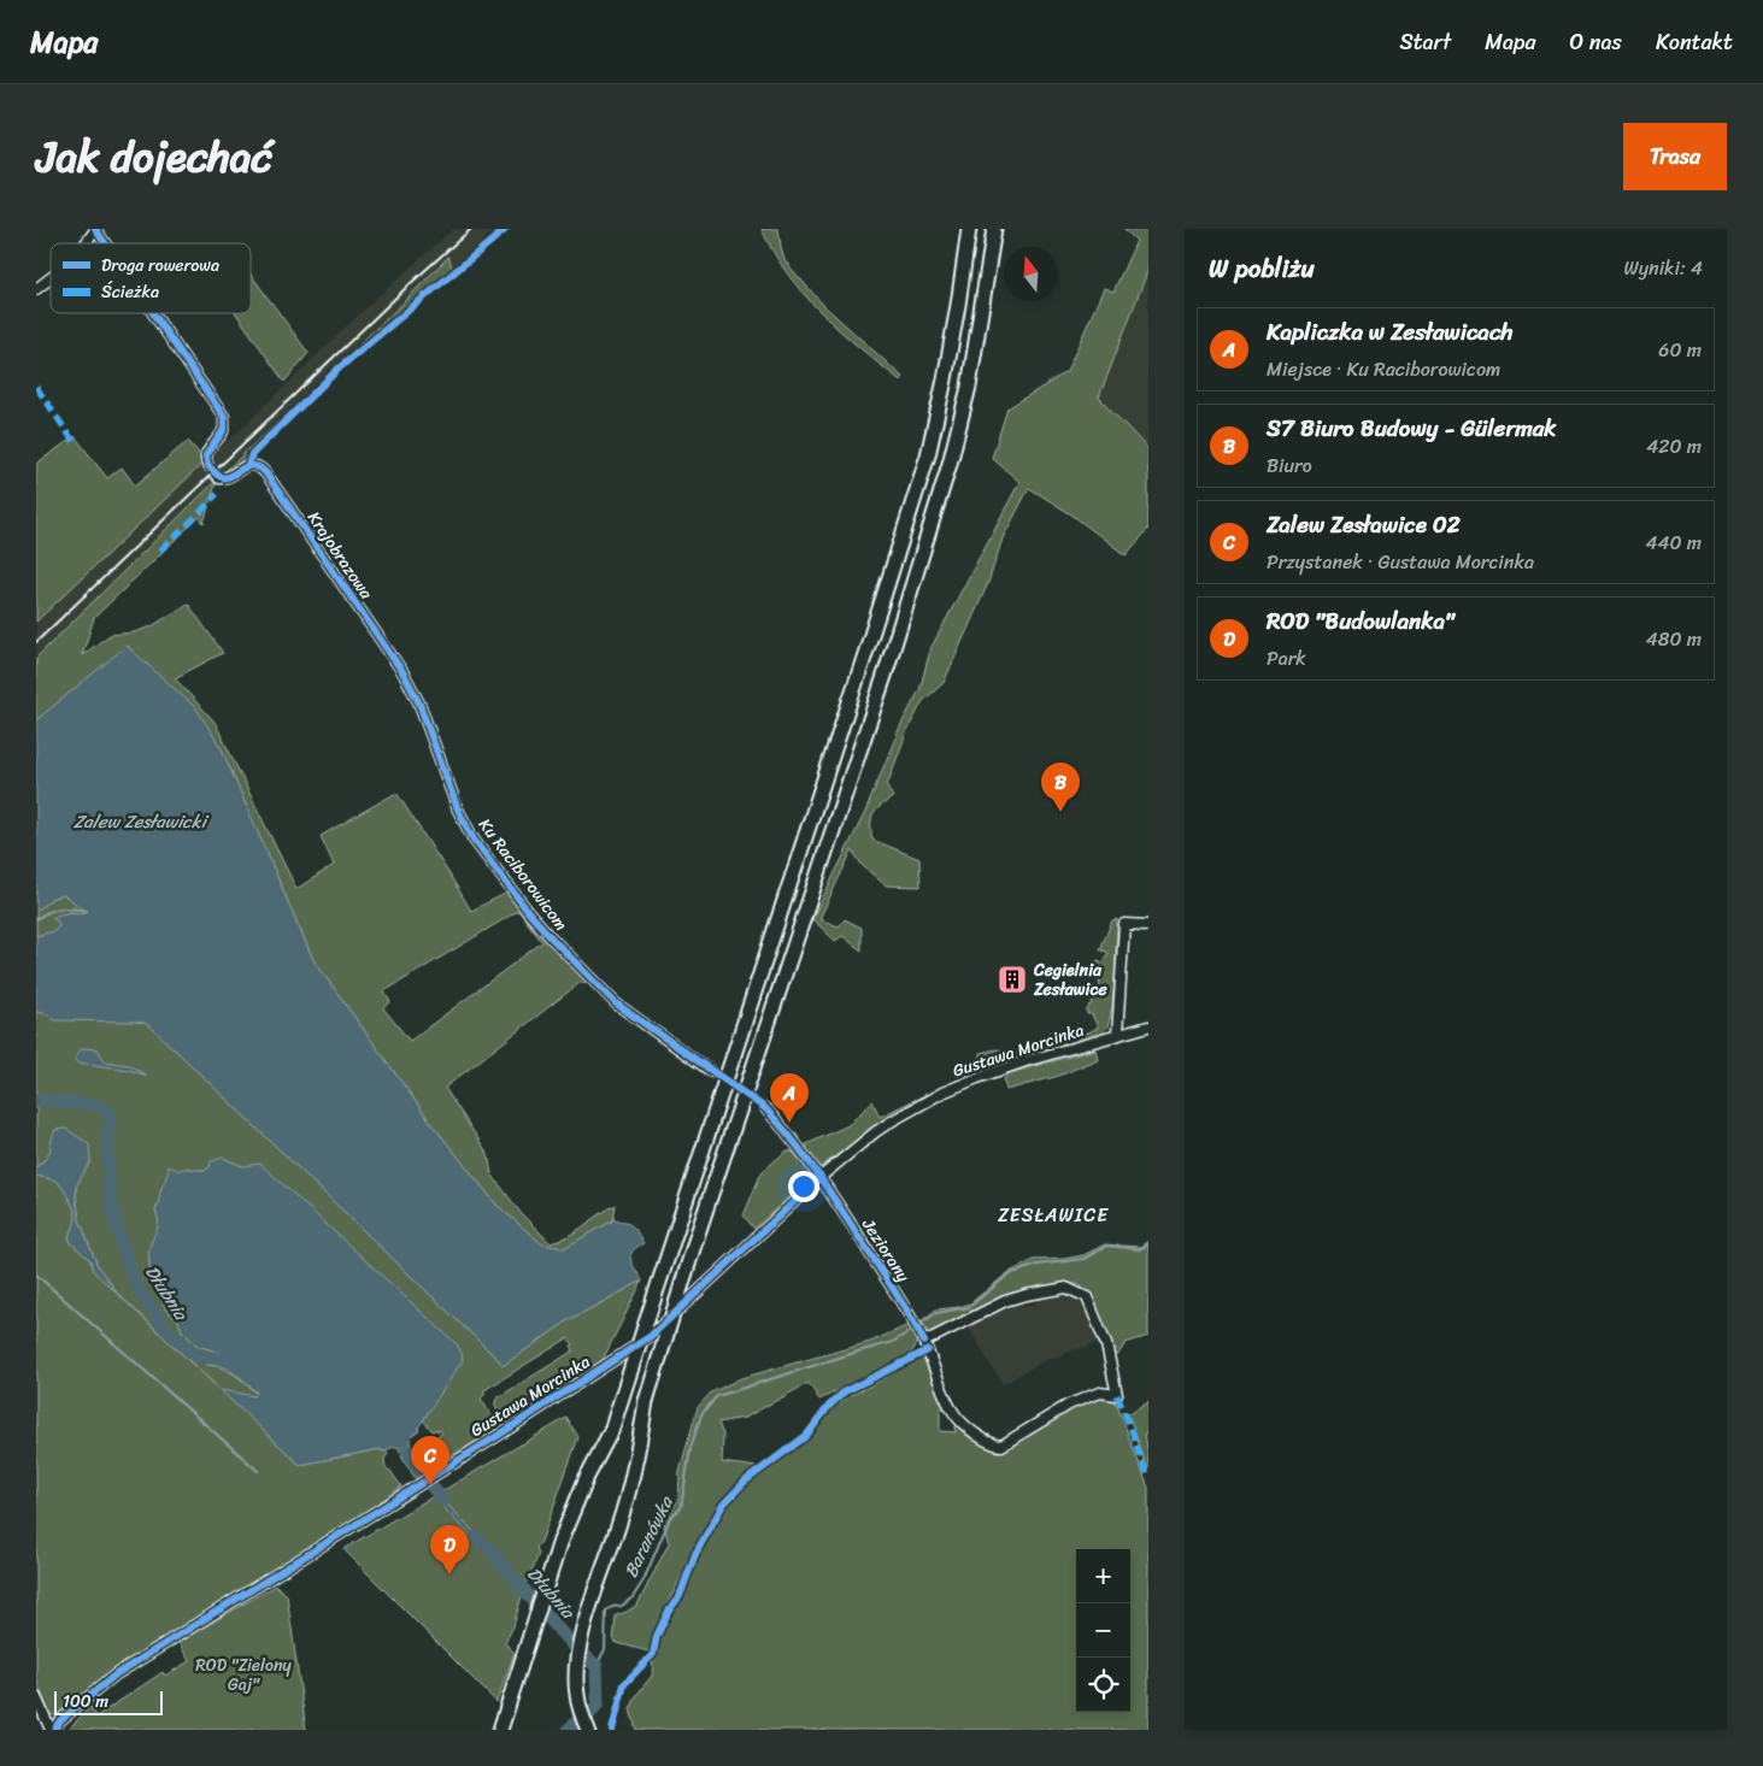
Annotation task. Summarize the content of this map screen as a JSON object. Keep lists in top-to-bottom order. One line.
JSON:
{"streets":{"street":["Krajobrazowa","Ku Raciborowicom","Gustawa Morcinka","Jeziorany"]},"crossings":[["Krajobrazowa","Ku Raciborowicom"],["Gustawa Morcinka","Jeziorany"]],"districts":["ZESŁAWICE"],"water":["Zalew Zesławicki","Dłubnia","Baranówka"],"parks":["ROD \"Zielony Gaj\""],"places":{"building":["Cegielnia Zesławice"]},"legend":["Droga rowerowa","Ścieżka"],"scale_bar":"100 m","north":"top","page":{"header":"Mapa","nav":["Start","Mapa","O nas","Kontakt"],"title":"Jak dojechać","buttons":"Trasa","heading":["W pobliżu","Wyniki: 4"],"list":[{"mark":"A","name":"Kapliczka w Zesławicach","note":"Miejsce · Ku Raciborowicom","value":"60 m"},{"mark":"B","name":"S7 Biuro Budowy - Gülermak","note":"Biuro","value":"420 m"},{"mark":"C","name":"Zalew Zesławice 02","note":"Przystanek · Gustawa Morcinka","value":"440 m"},{"mark":"D","name":"ROD \"Budowlanka\"","note":"Park","value":"480 m"}],"pins":["B","A","C","D"],"map_buttons":["+","−"],"scale":"100 m"}}
